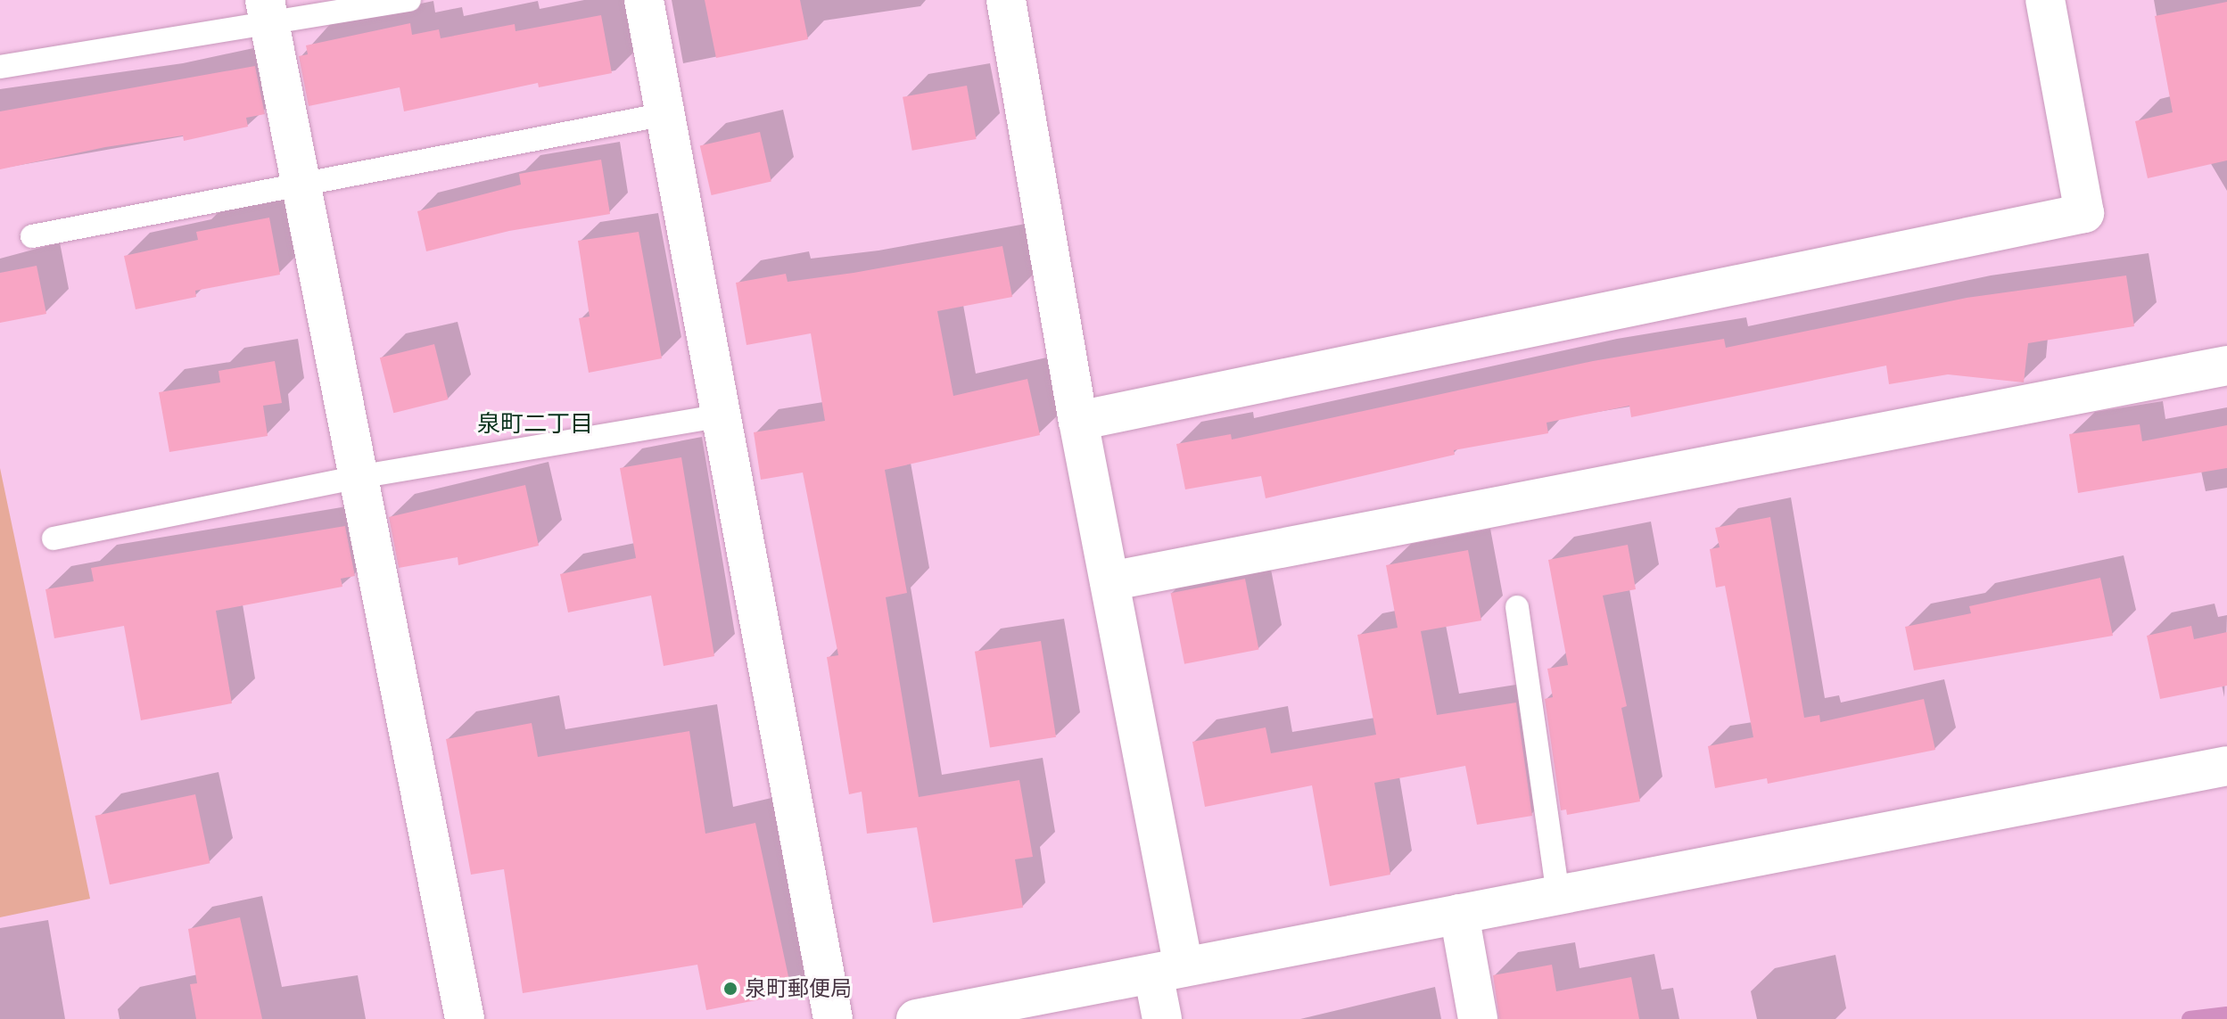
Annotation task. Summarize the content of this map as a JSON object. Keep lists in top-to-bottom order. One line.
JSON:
{"districts":["泉町二丁目"],"places":["泉町郵便局"]}
